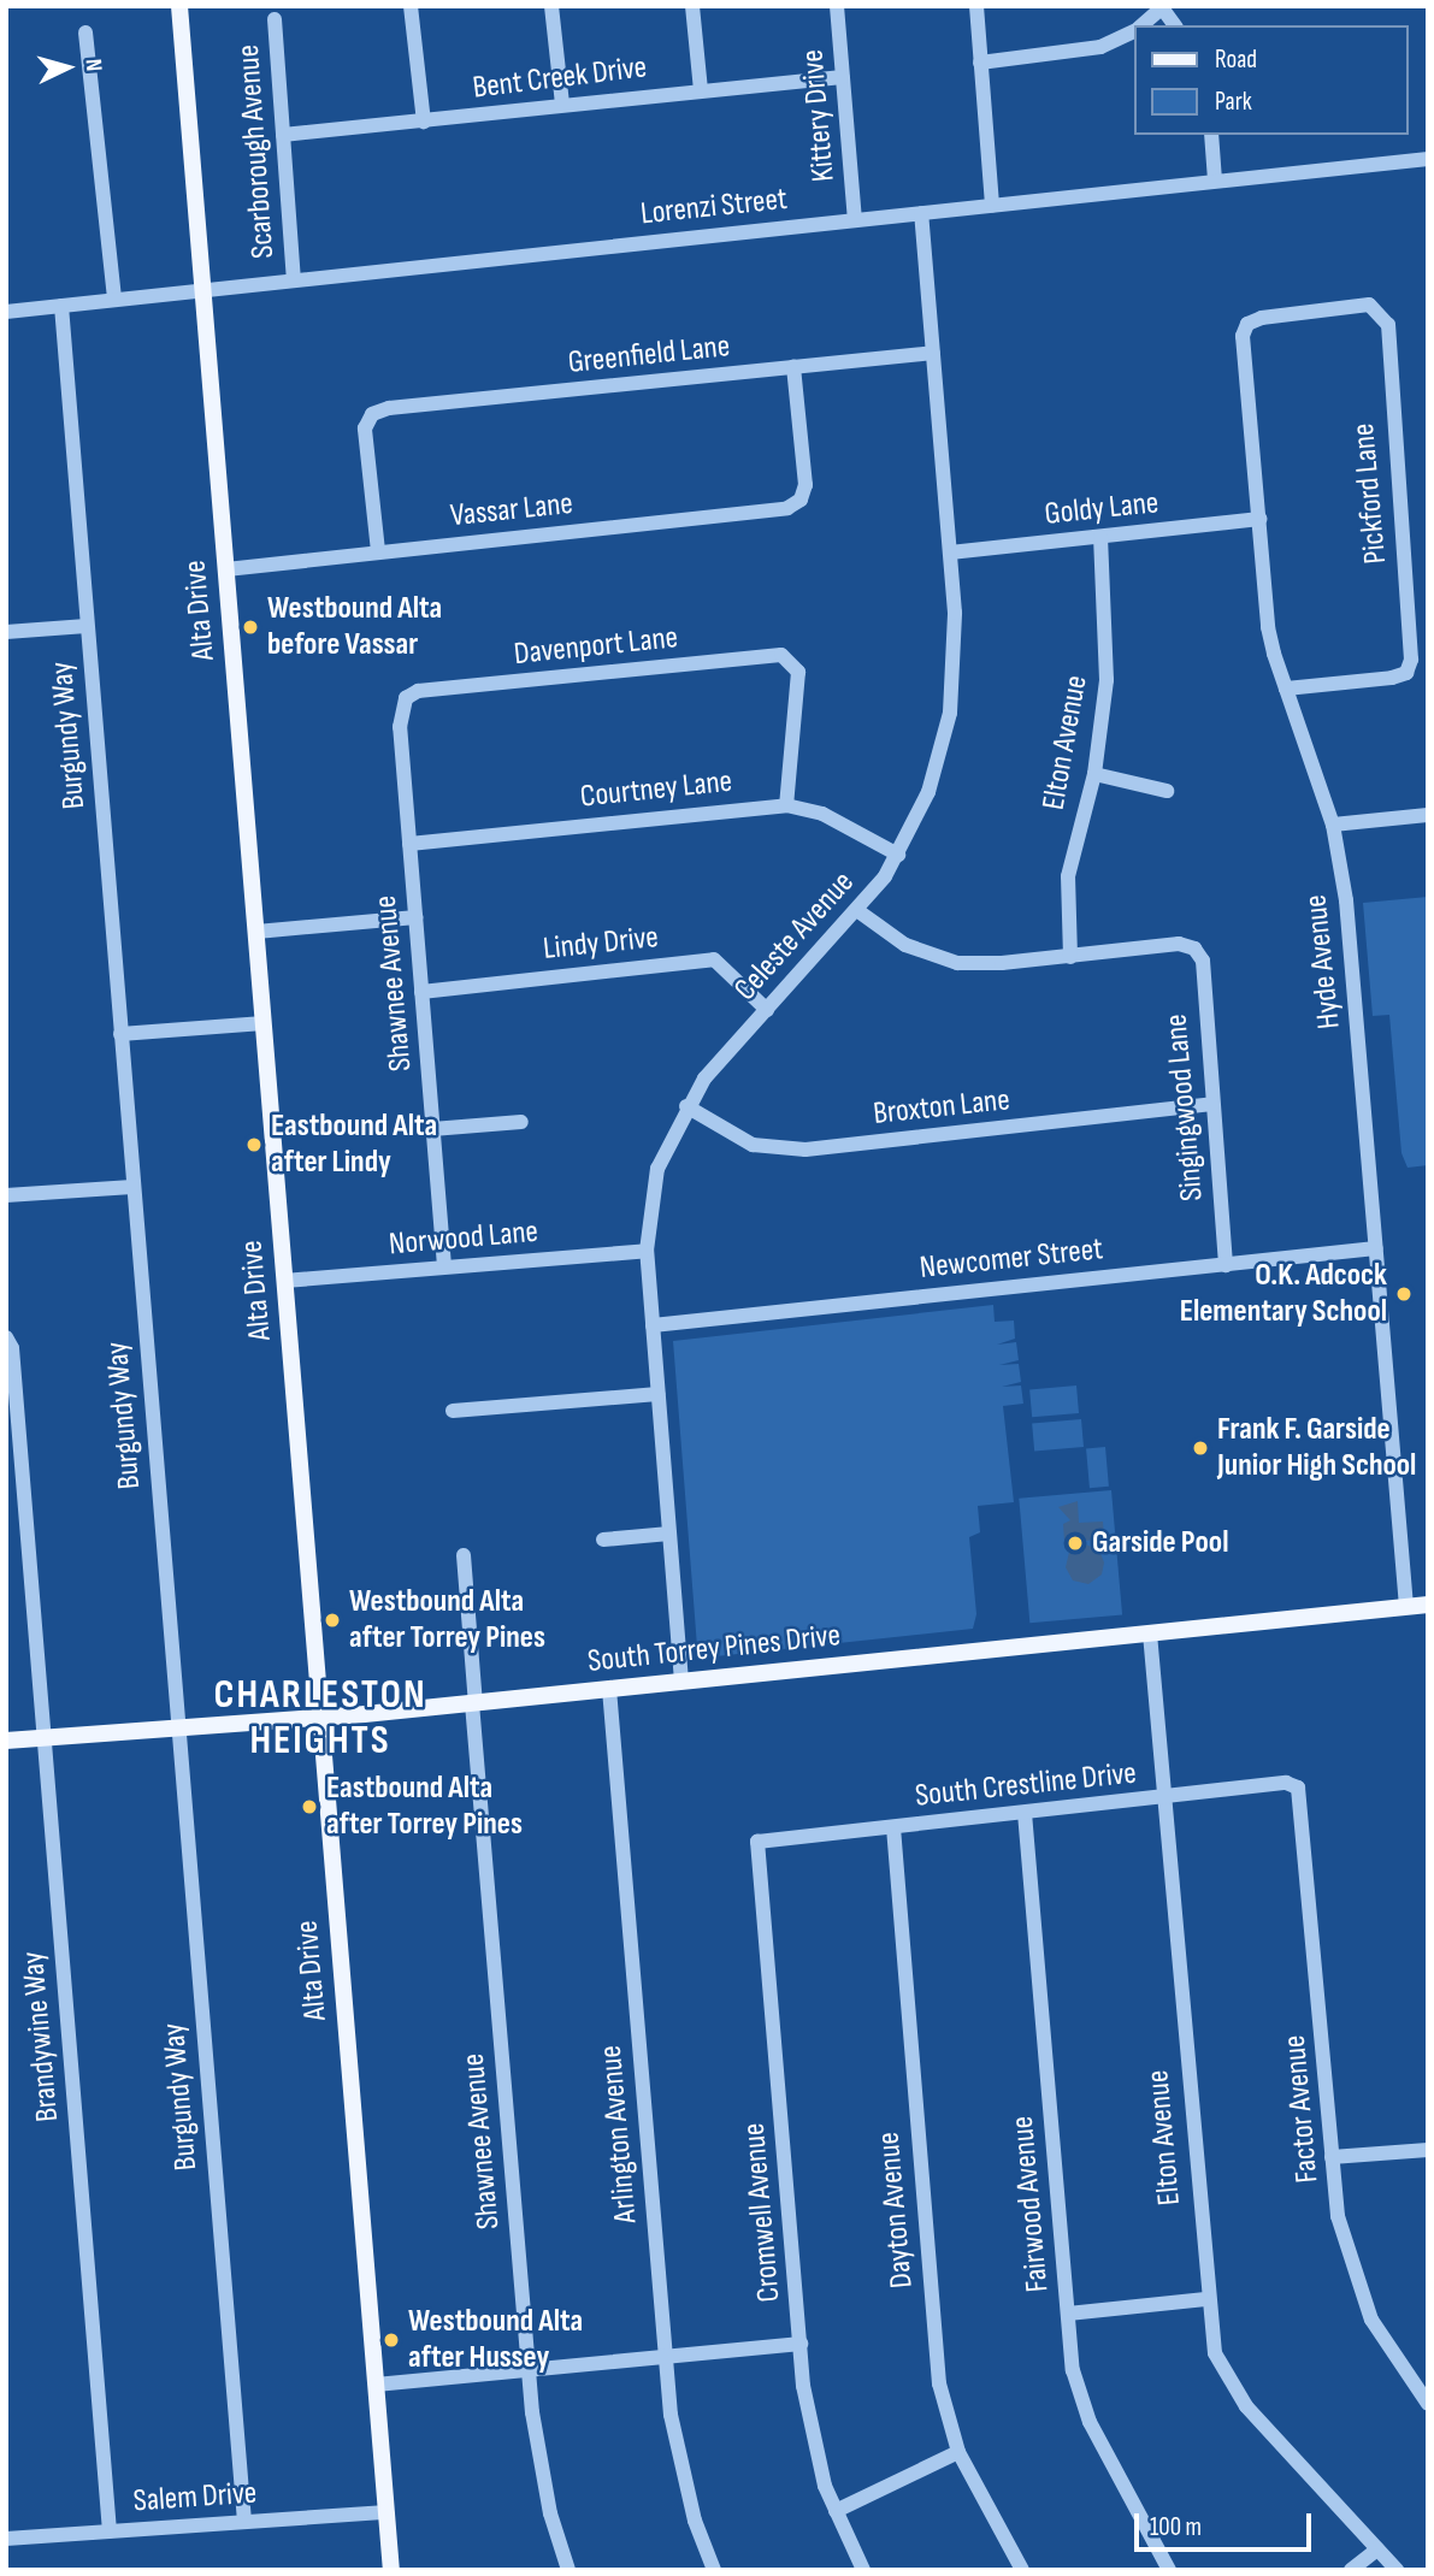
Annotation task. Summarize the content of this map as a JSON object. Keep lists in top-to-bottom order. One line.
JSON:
{"streets":{"main road":["Alta Drive","South Torrey Pines Drive"],"street":["Bent Creek Drive","Kittery Drive","Scarborough Avenue","Lorenzi Street","Greenfield Lane","Pickford Lane","Goldy Lane","Vassar Lane","Davenport Lane","Burgundy Way","Elton Avenue","Courtney Lane","Celeste Avenue","Lindy Drive","Hyde Avenue","Shawnee Avenue","Broxton Lane","Singingwood Lane","Norwood Lane","Newcomer Street","South Crestline Drive","Brandywine Way","Factor Avenue","Arlington Avenue","Fairwood Avenue","Dayton Avenue","Cromwell Avenue","Salem Drive"]},"crossings":[["Bent Creek Drive","Kittery Drive"],["Bent Creek Drive","Scarborough Avenue"],["Kittery Drive","Lorenzi Street"],["Scarborough Avenue","Lorenzi Street"],["Lorenzi Street","Alta Drive"],["Lorenzi Street","Burgundy Way"],["Lorenzi Street","Celeste Avenue"],["Greenfield Lane","Vassar Lane"],["Greenfield Lane","Celeste Avenue"],["Pickford Lane","Hyde Avenue"],["Goldy Lane","Elton Avenue"],["Goldy Lane","Celeste Avenue"],["Goldy Lane","Hyde Avenue"],["Vassar Lane","Alta Drive"],["Alta Drive","Norwood Lane"],["Alta Drive","South Torrey Pines Drive"],["Alta Drive","Salem Drive"],["Davenport Lane","Courtney Lane"],["Davenport Lane","Shawnee Avenue"],["Burgundy Way","South Torrey Pines Drive"],["Burgundy Way","Salem Drive"],["Elton Avenue","Singingwood Lane"],["Elton Avenue","South Torrey Pines Drive"],["Elton Avenue","South Crestline Drive"],["Courtney Lane","Celeste Avenue"],["Courtney Lane","Shawnee Avenue"],["Celeste Avenue","Lindy Drive"],["Celeste Avenue","Broxton Lane"],["Celeste Avenue","Norwood Lane"],["Celeste Avenue","Newcomer Street"],["Celeste Avenue","South Torrey Pines Drive"],["Lindy Drive","Shawnee Avenue"],["Hyde Avenue","Newcomer Street"],["Hyde Avenue","South Torrey Pines Drive"],["Shawnee Avenue","Norwood Lane"],["Shawnee Avenue","South Torrey Pines Drive"],["Broxton Lane","Singingwood Lane"],["Singingwood Lane","Newcomer Street"],["South Torrey Pines Drive","Brandywine Way"],["South Torrey Pines Drive","Arlington Avenue"],["South Crestline Drive","Factor Avenue"],["South Crestline Drive","Fairwood Avenue"],["South Crestline Drive","Dayton Avenue"],["South Crestline Drive","Cromwell Avenue"],["Brandywine Way","Salem Drive"]],"districts":["CHARLESTON HEIGHTS"],"places":["Westbound Alta before Vassar","Eastbound Alta after Lindy","O.K. Adcock Elementary School","Frank F. Garside Junior High School","Garside Pool","Westbound Alta after Torrey Pines","Eastbound Alta after Torrey Pines","Westbound Alta after Hussey"],"legend":["Road","Park"],"scale_bar":"100 m","north":"right"}
